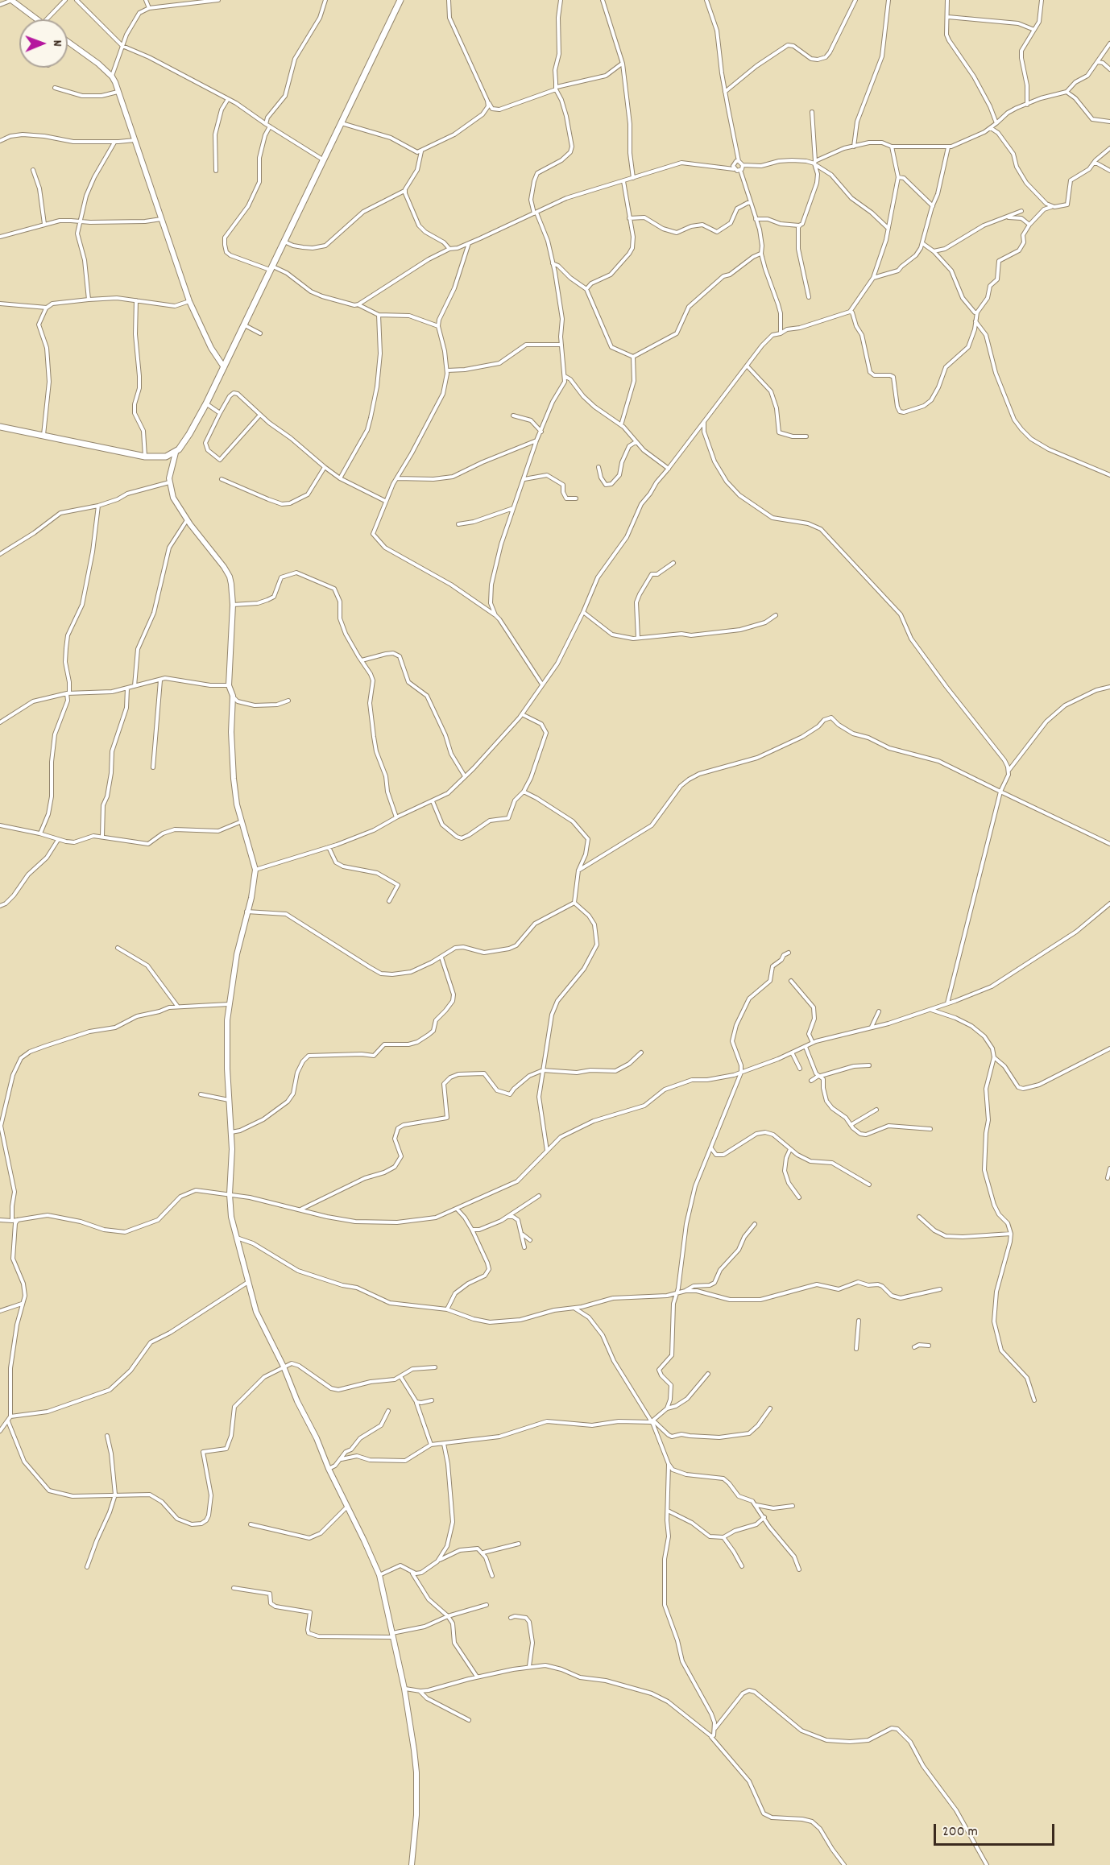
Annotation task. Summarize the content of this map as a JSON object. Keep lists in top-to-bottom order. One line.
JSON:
{"scale_bar":"200 m","north":"right"}
